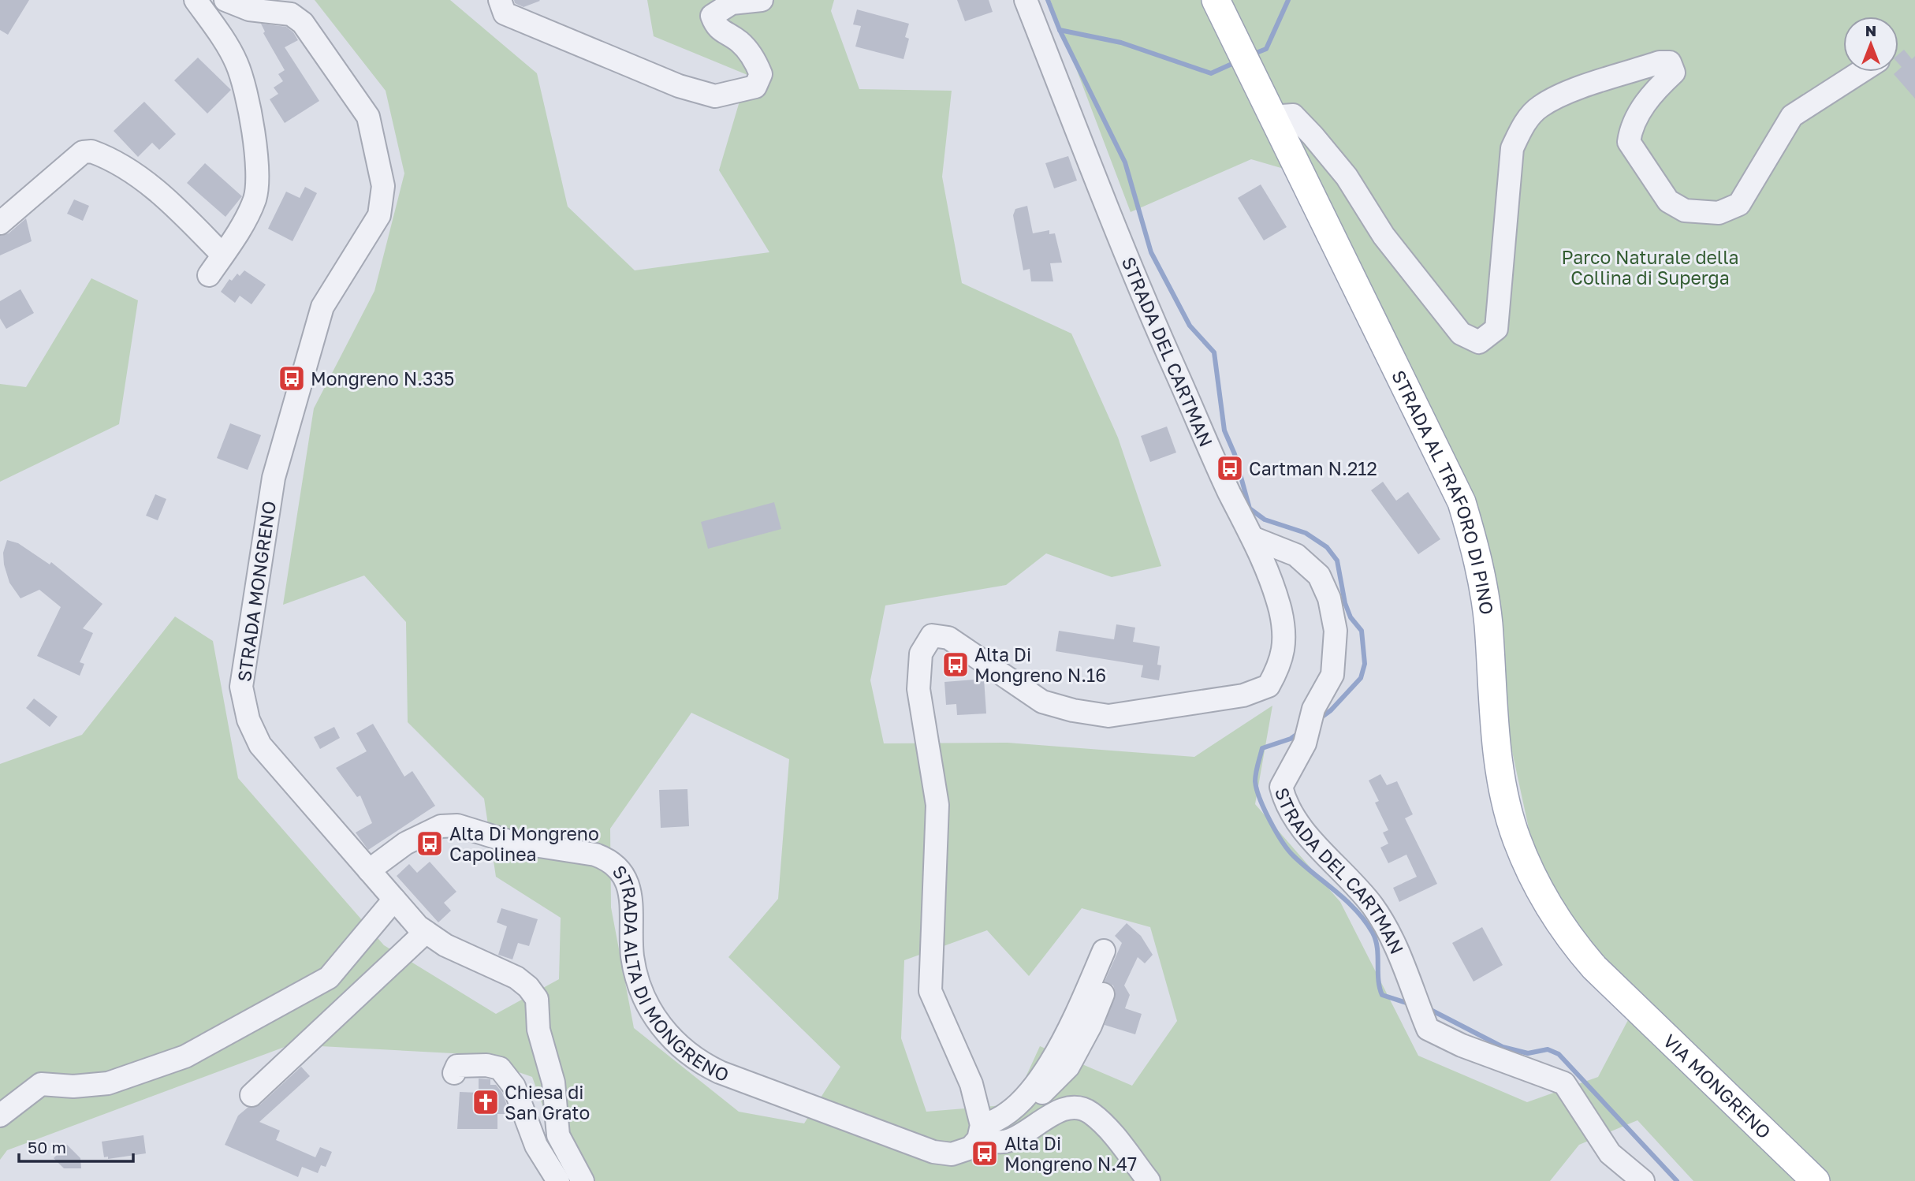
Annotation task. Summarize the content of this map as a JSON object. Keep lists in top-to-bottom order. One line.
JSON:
{"streets":{"main road":["STRADA AL TRAFORO DI PINO","VIA MONGRENO"],"street":["STRADA DEL CARTMAN","STRADA MONGRENO","STRADA ALTA DI MONGRENO"]},"crossings":[["STRADA AL TRAFORO DI PINO","VIA MONGRENO"],["STRADA MONGRENO","STRADA ALTA DI MONGRENO"]],"parks":["Parco Naturale della Collina di Superga"],"places":{"bus stop":["Mongreno N.335","Cartman N.212","Alta Di Mongreno N.16","Alta Di Mongreno Capolinea","Alta Di Mongreno N.47"],"church":["Chiesa di San Grato"]},"scale_bar":"50 m","north":"top"}
